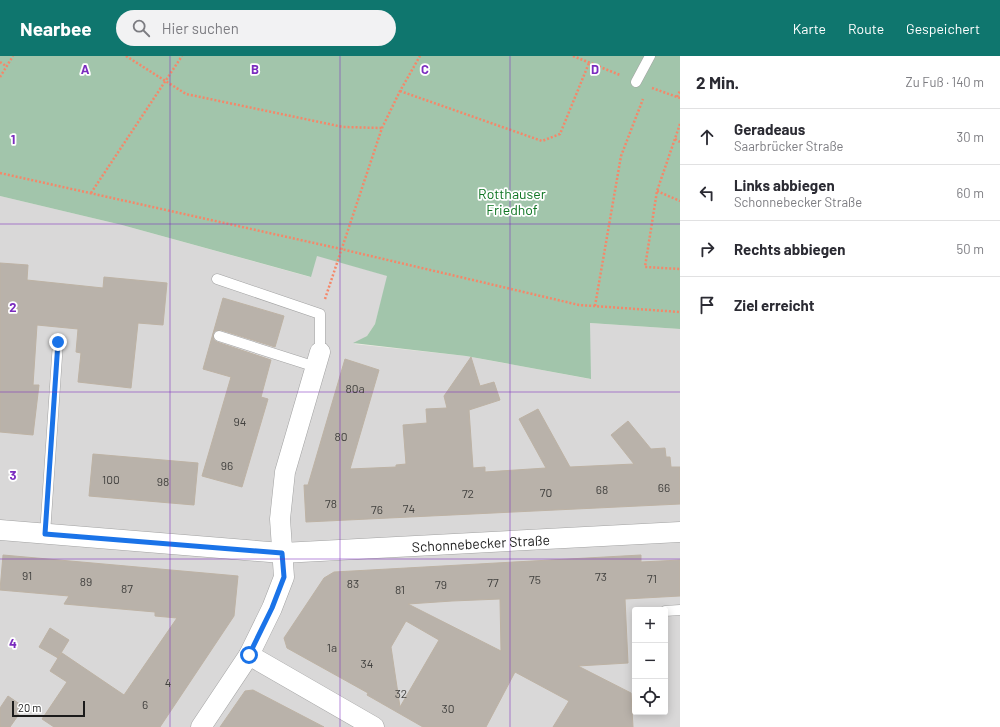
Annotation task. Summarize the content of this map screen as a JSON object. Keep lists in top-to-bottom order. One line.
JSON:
{"streets":{"street":["Schonnebecker Straße"]},"parks":["Rotthauser Friedhof"],"house_numbers":["80a","94","80","96","100","98","66","68","70","72","78","74","76","91","73","71","75","89","77","83","79","87","81","1a","34","4","32","6","30"],"scale_bar":"20 m","page":{"header":"Nearbee","search":"Hier suchen","nav":["Karte","Route","Gespeichert"],"heading":["2 Min.","Zu Fuß · 140 m"],"list":[["Geradeaus","Saarbrücker Straße","30 m"],["Links abbiegen","Schonnebecker Straße","60 m"],["Rechts abbiegen","50 m"],"Ziel erreicht"],"map_buttons":["+","−"],"scale":"20 m"},"grid":{"columns":["A","B","C","D"],"rows":["1","2","3","4"]}}
